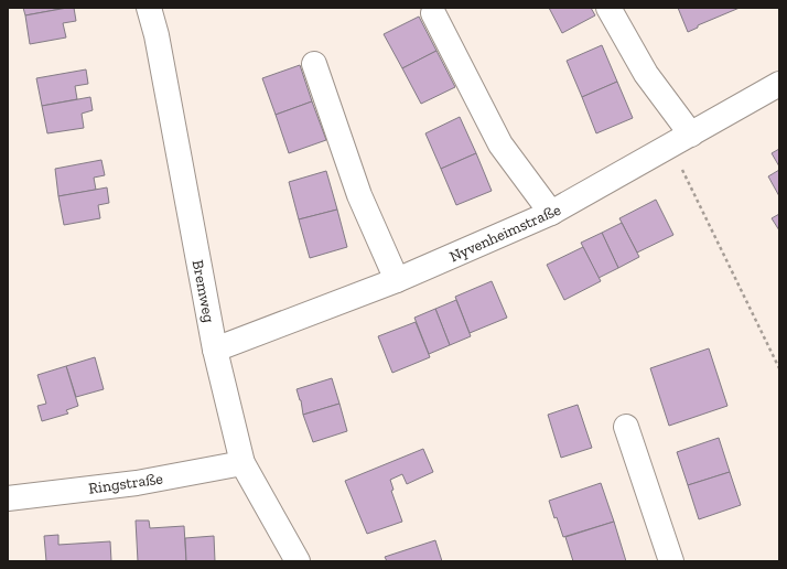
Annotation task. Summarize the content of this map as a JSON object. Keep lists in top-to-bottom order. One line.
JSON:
{"streets":{"street":["Nyvenheimstraße","Bremweg","Ringstraße"]},"crossings":[["Nyvenheimstraße","Bremweg"],["Bremweg","Ringstraße"]]}
